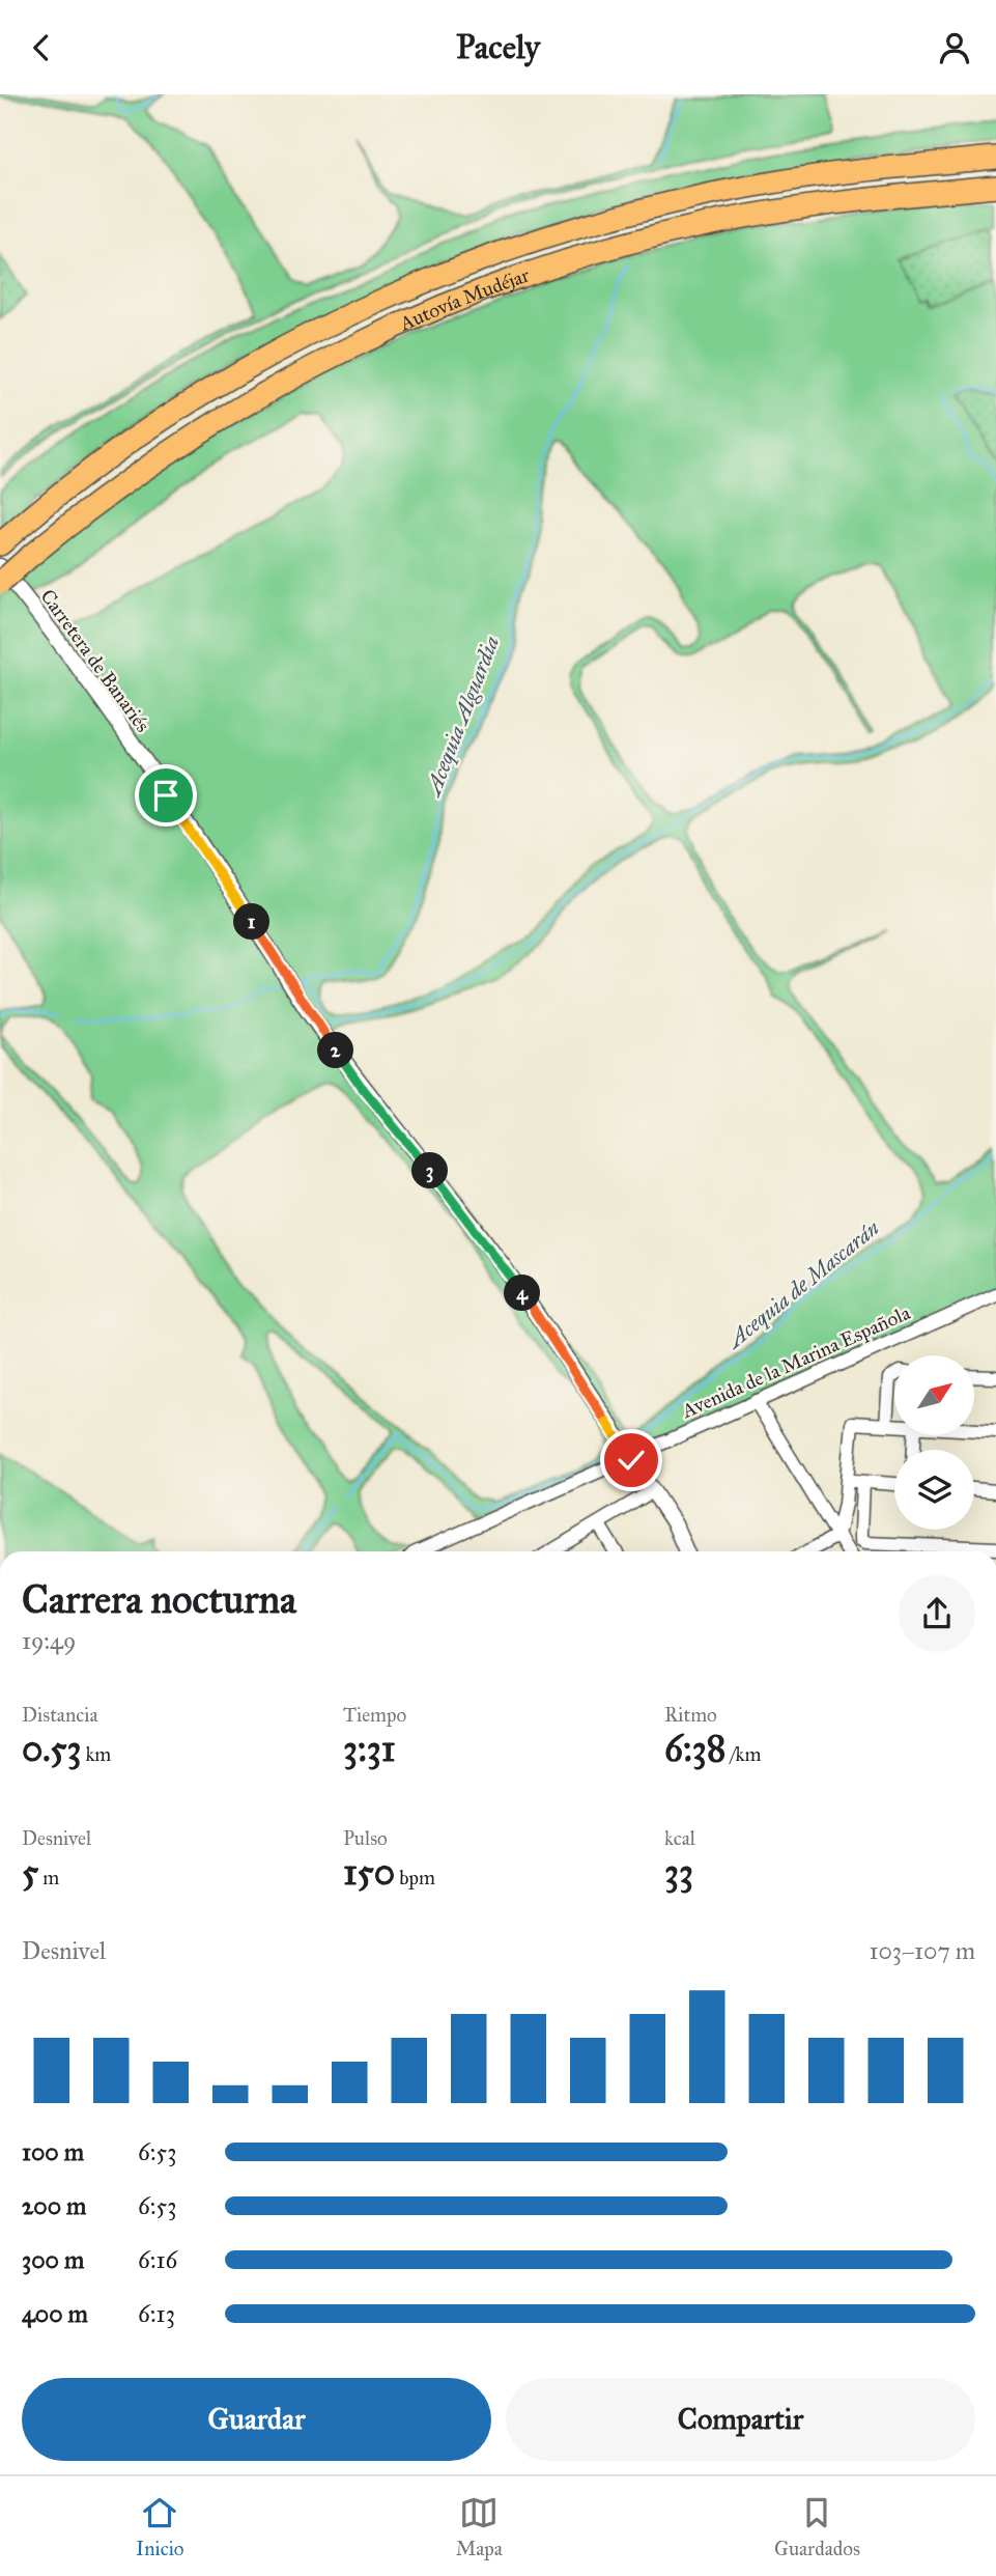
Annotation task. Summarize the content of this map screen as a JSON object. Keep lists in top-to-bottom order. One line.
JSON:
{"streets":{"highway":["Autovía Mudéjar"],"street":["Carretera de Banariés","Avenida de la Marina Española"]},"crossings":[["Carretera de Banariés","Avenida de la Marina Española"]],"water":["Acequia Alguardia","Acequia de Mascarán"],"north":"top right","page":{"header":"Pacely","pins":["1","2","3","4"],"heading":["Carrera nocturna","19:49"],"stats":[["Distancia","0.53 km"],["Tiempo","3:31"],["Ritmo","6:38 /km"],["Desnivel","5 m"],["Pulso","150 bpm"],["kcal","33"]],"chart":["Desnivel","103–107 m"],"list":[{"name":"100 m","note":"6:53"},{"name":"200 m","note":"6:53"},{"name":"300 m","note":"6:16"},{"name":"400 m","note":"6:13"}],"buttons":["Guardar","Compartir"],"tabs":["Inicio","Mapa","Guardados"]}}
